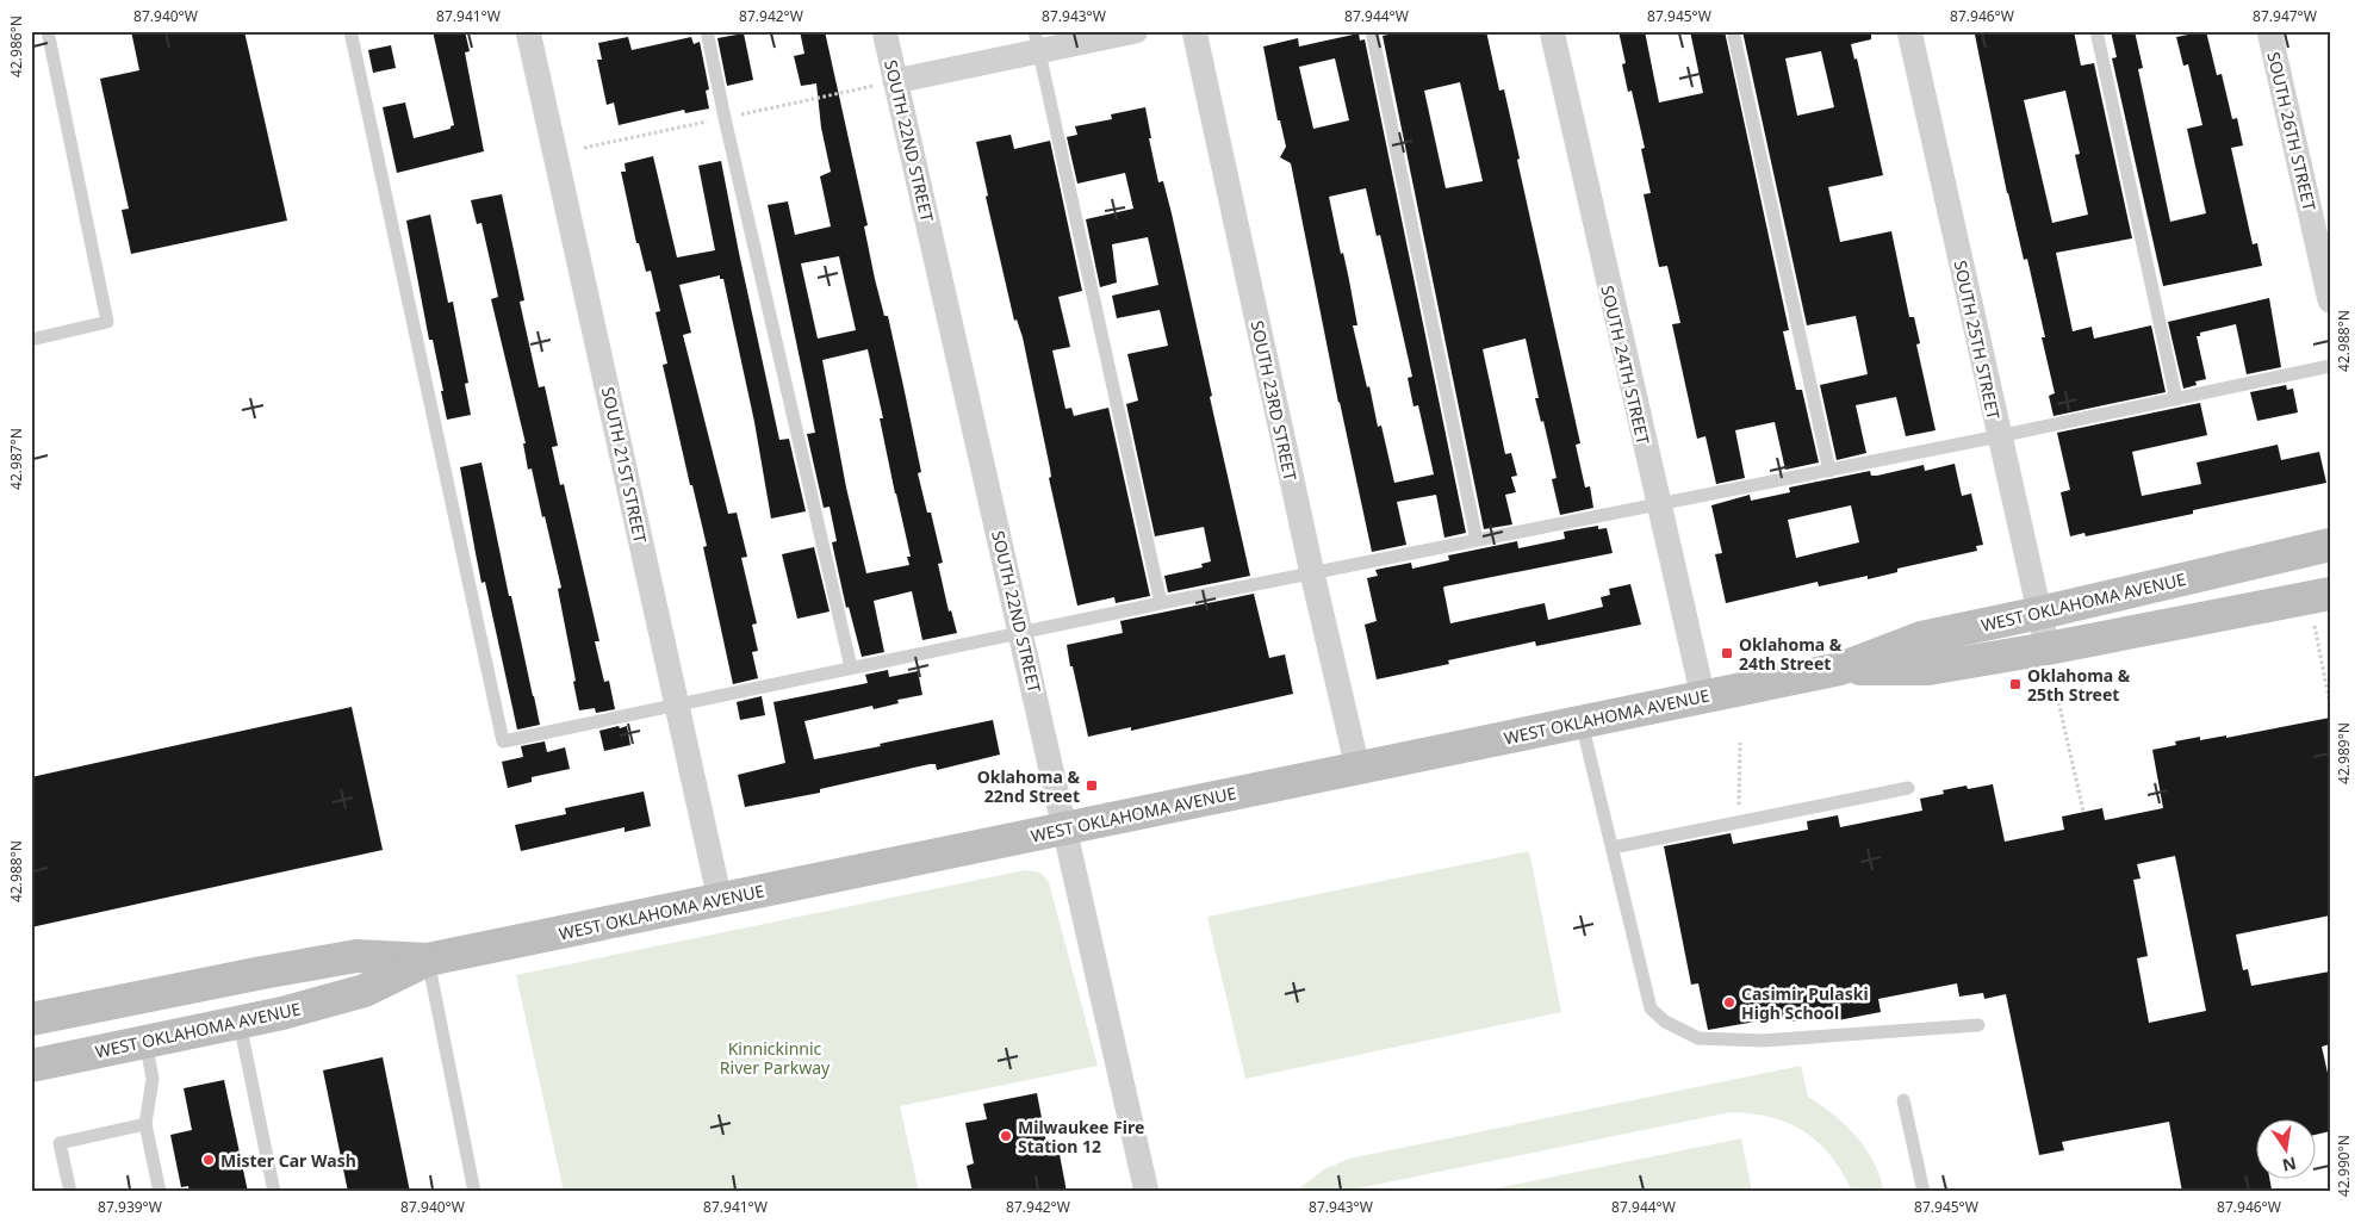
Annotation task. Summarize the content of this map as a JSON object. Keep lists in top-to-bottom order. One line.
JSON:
{"streets":{"main road":["WEST OKLAHOMA AVENUE"],"street":["SOUTH 26TH STREET","SOUTH 22ND STREET","SOUTH 25TH STREET","SOUTH 24TH STREET","SOUTH 23RD STREET","SOUTH 21ST STREET"]},"crossings":[["SOUTH 22ND STREET","WEST OKLAHOMA AVENUE"],["SOUTH 25TH STREET","WEST OKLAHOMA AVENUE"],["SOUTH 24TH STREET","WEST OKLAHOMA AVENUE"],["SOUTH 23RD STREET","WEST OKLAHOMA AVENUE"],["SOUTH 21ST STREET","WEST OKLAHOMA AVENUE"]],"parks":["Kinnickinnic River Parkway"],"places":{"transit":["Oklahoma & 24th Street","Oklahoma & 25th Street","Oklahoma & 22nd Street"],"other":["Casimir Pulaski High School","Milwaukee Fire Station 12","Mister Car Wash"]},"north":"bottom","coordinates":["87.940°W","87.941°W","87.942°W","87.943°W","87.944°W","87.945°W","87.946°W","87.947°W","42.986°N","42.988°N","42.987°N","42.989°N","42.990°N","87.939°W"]}
